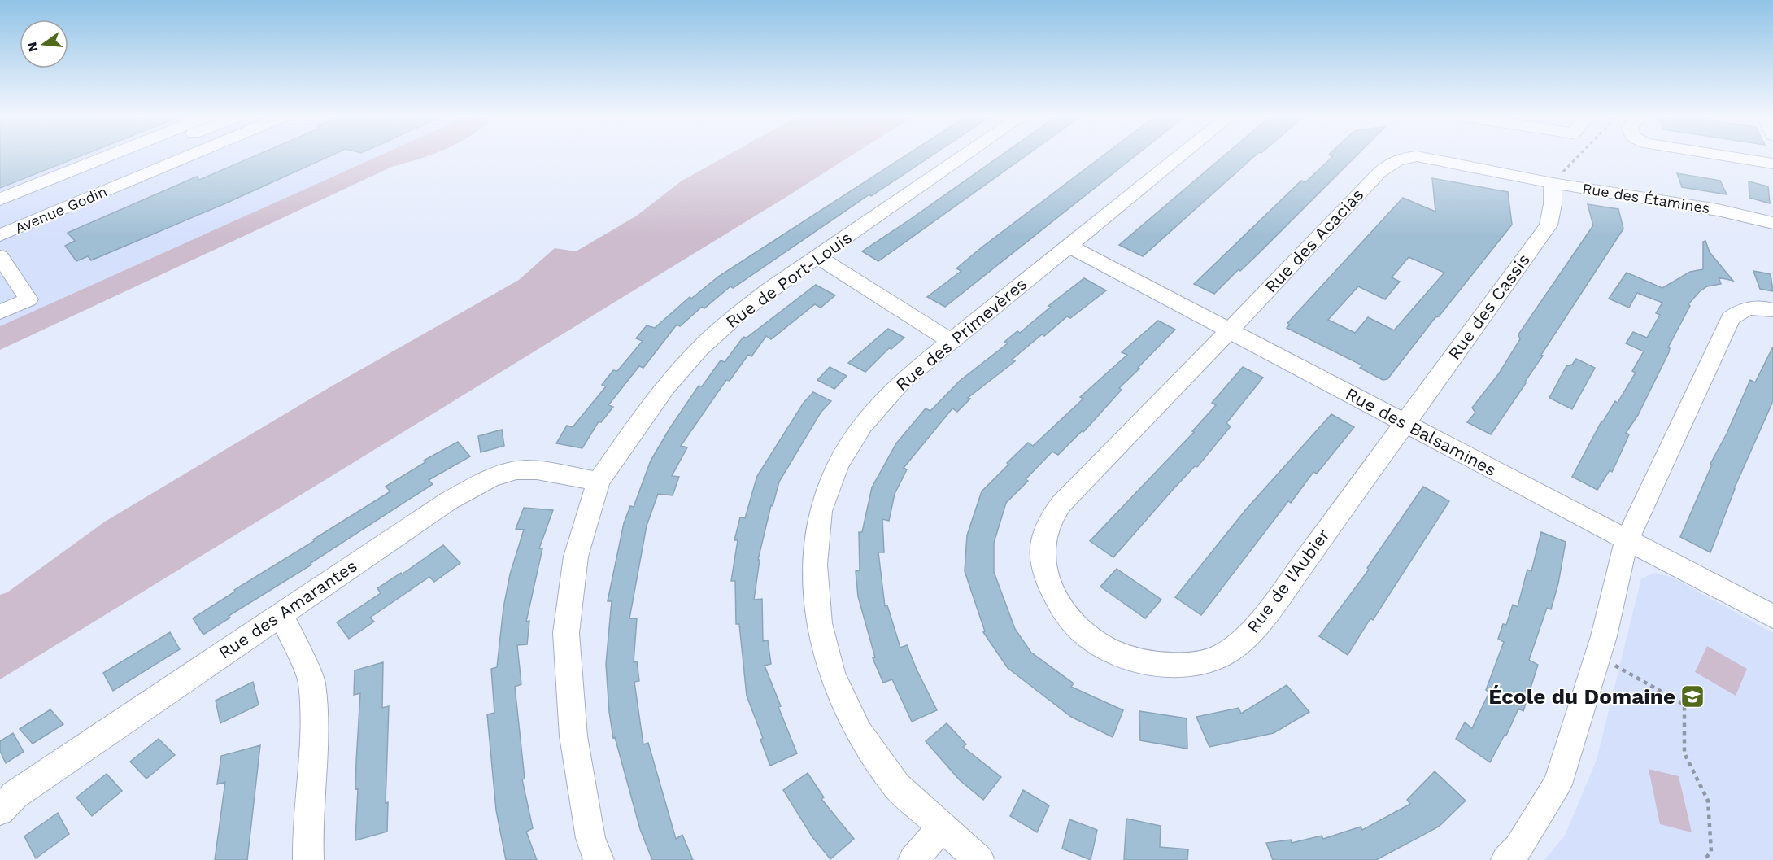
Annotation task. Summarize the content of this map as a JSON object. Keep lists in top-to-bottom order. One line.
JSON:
{"streets":{"street":["Rue des Étamines","Avenue Godin","Rue des Acacias","Rue de Port-Louis","Rue des Cassis","Rue des Primevères","Rue des Balsamines","Rue de l'Aubier","Rue des Amarantes"]},"crossings":[["Rue des Étamines","Rue des Acacias"],["Rue des Étamines","Rue des Cassis"],["Rue des Acacias","Rue des Balsamines"],["Rue des Acacias","Rue de l'Aubier"],["Rue de Port-Louis","Rue des Amarantes"],["Rue des Cassis","Rue des Balsamines"],["Rue des Cassis","Rue de l'Aubier"],["Rue des Primevères","Rue des Balsamines"],["Rue des Balsamines","Rue de l'Aubier"]],"places":{"school or university":["École du Domaine"]},"north":"left"}
